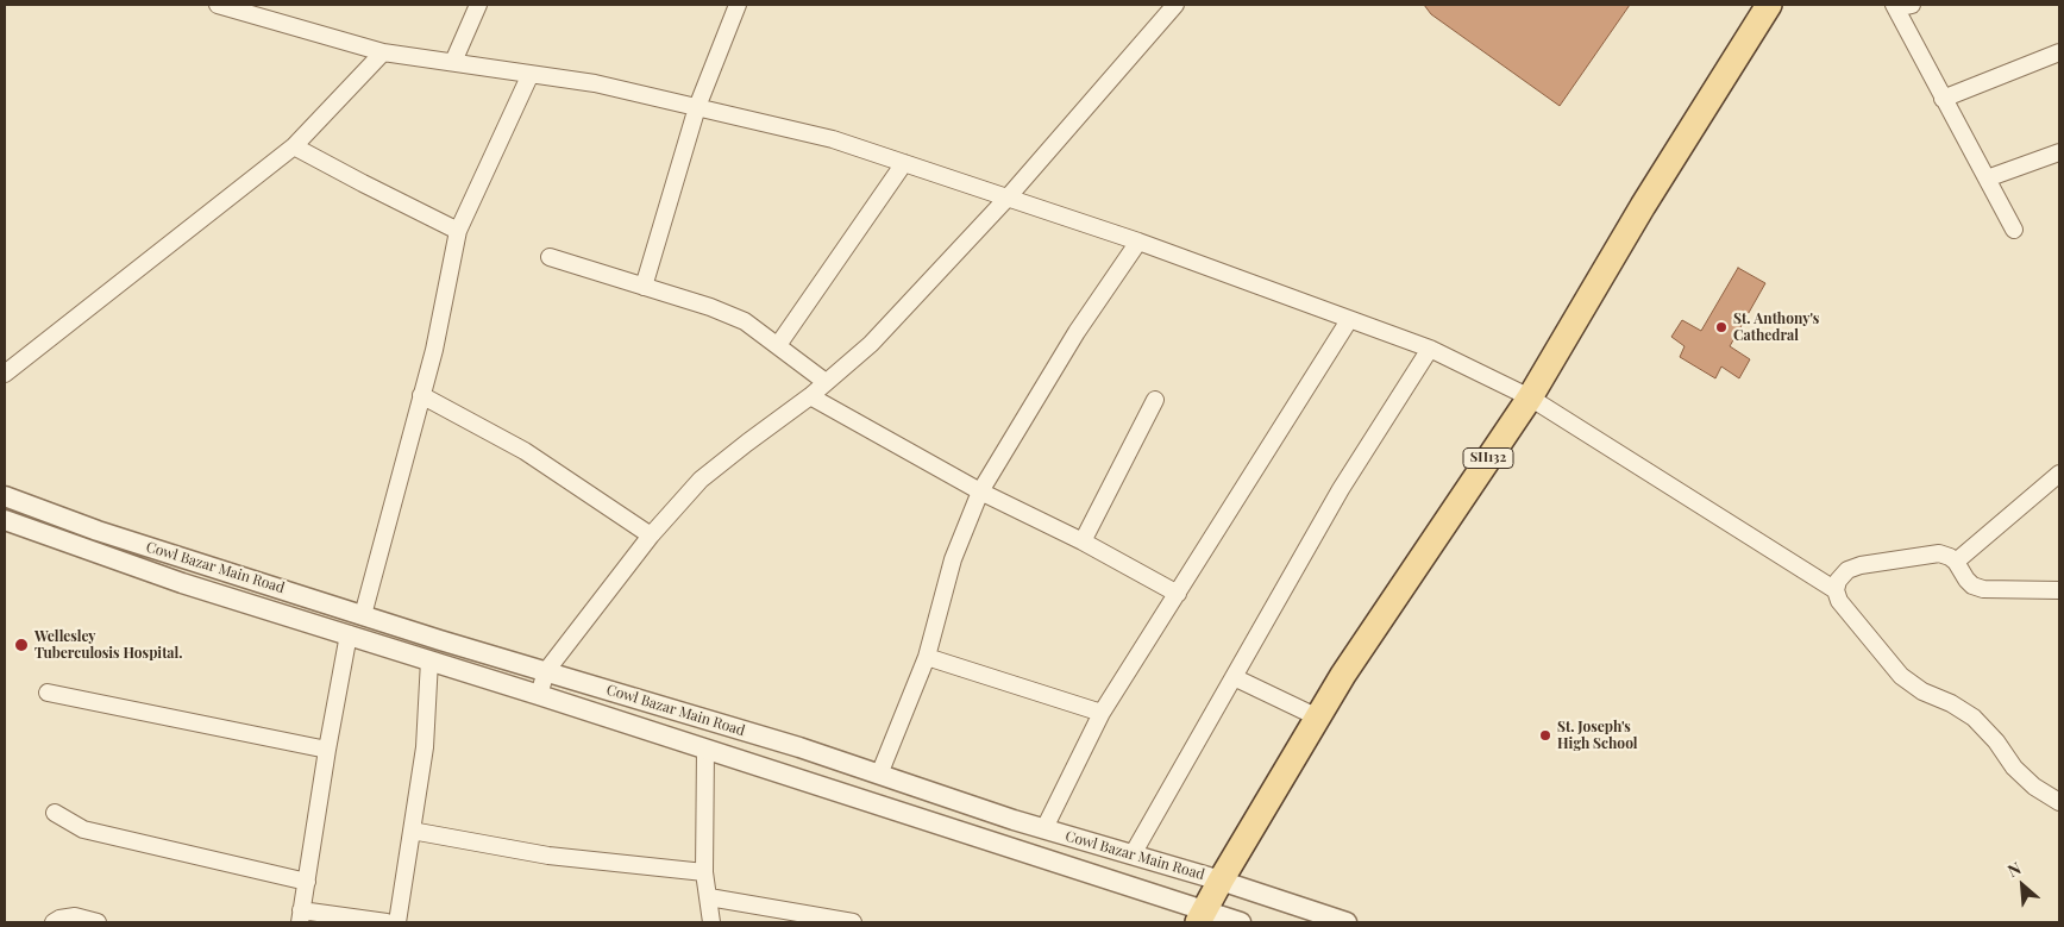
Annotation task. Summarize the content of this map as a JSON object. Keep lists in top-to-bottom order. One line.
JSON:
{"streets":{"main road":["SH132"],"street":["Cowl Bazar Main Road"]},"crossings":[["SH132","Cowl Bazar Main Road"]],"places":["St. Anthony's Cathedral","Wellesley Tuberculosis Hospital.","St. Joseph's High School"],"north":"top left"}
